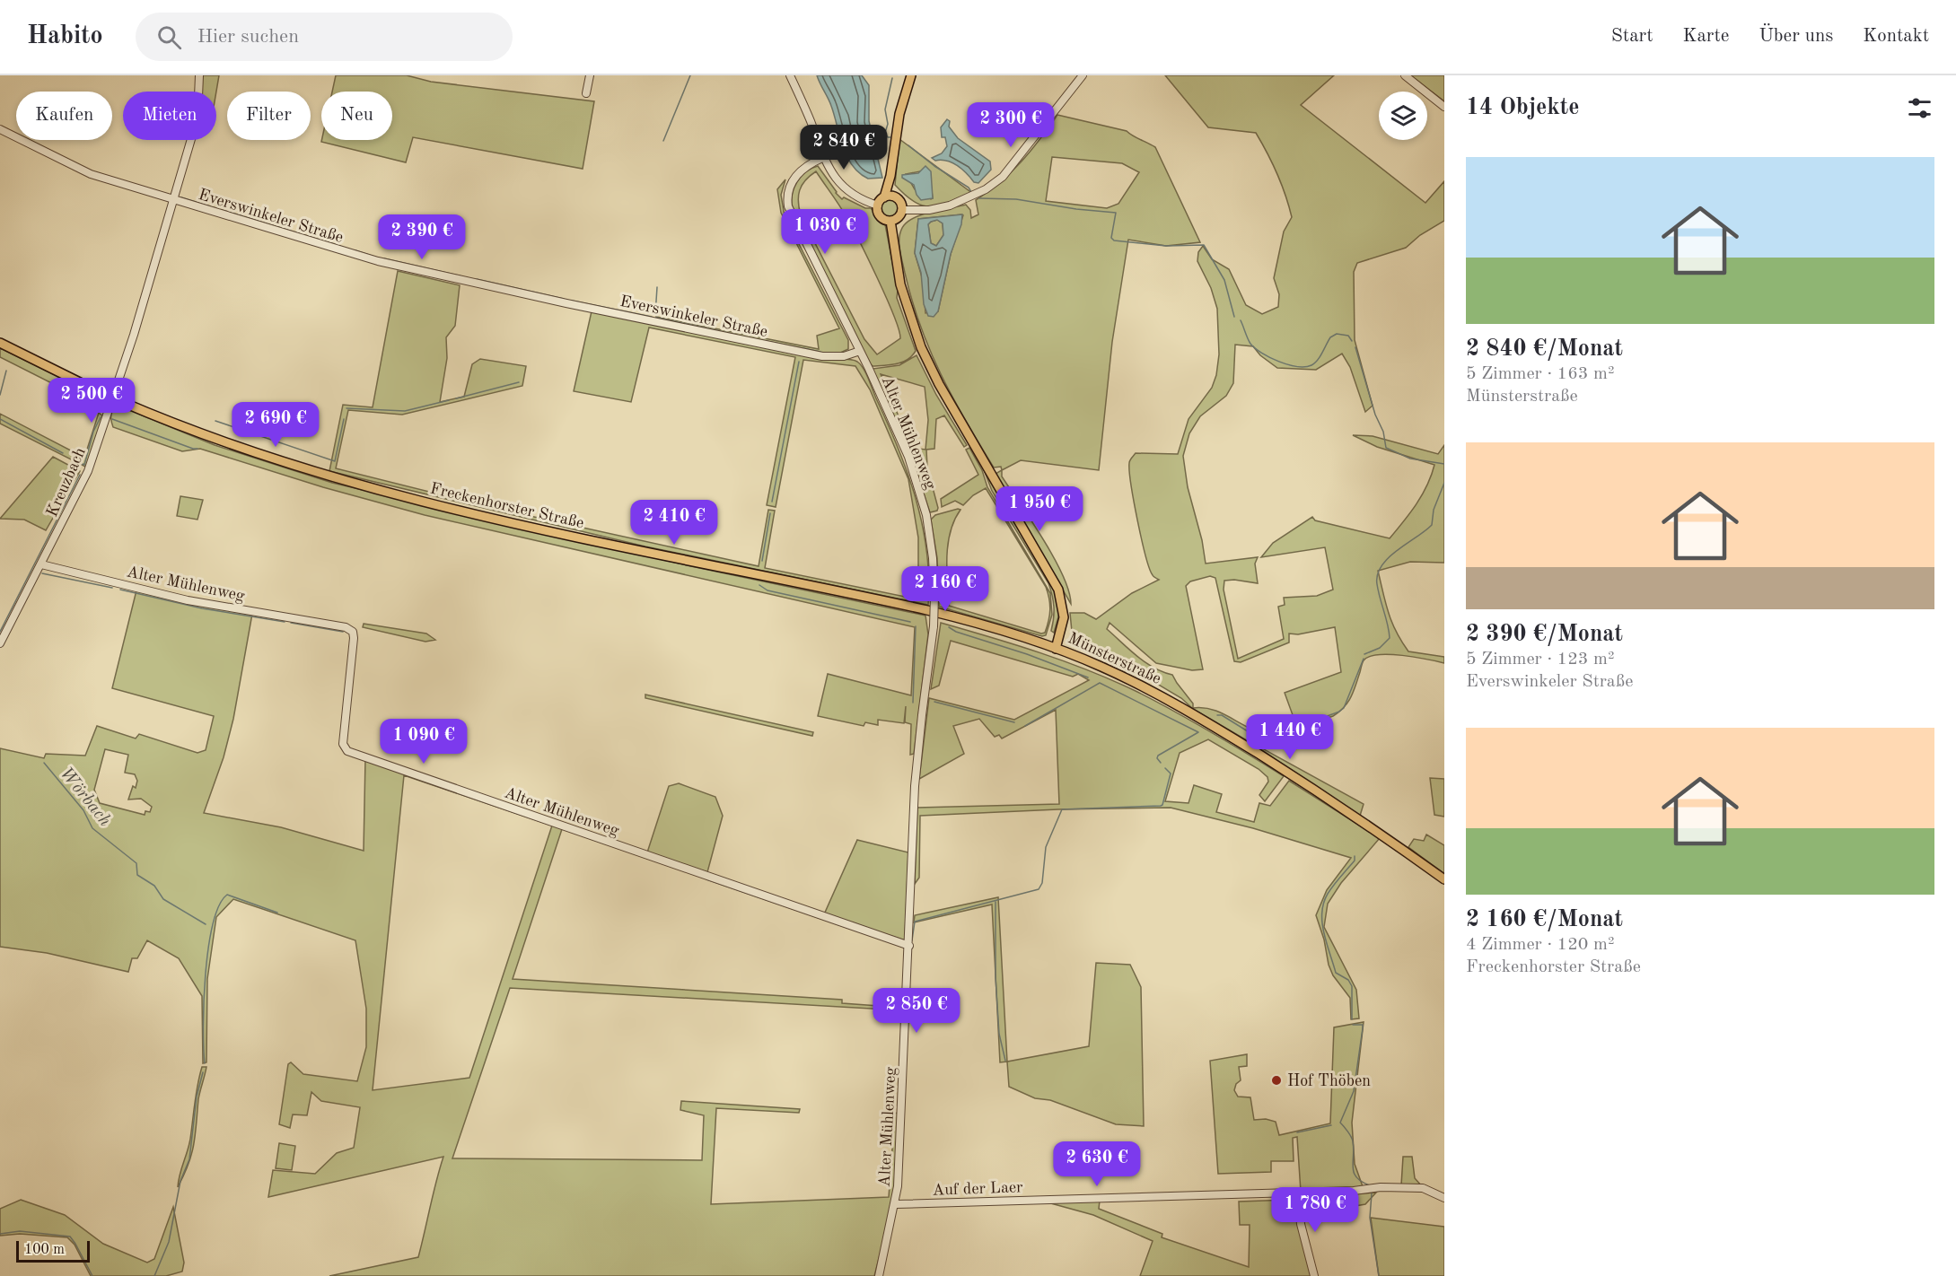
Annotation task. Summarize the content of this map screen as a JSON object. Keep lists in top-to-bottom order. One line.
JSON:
{"streets":{"main road":["Freckenhorster Straße","Münsterstraße"],"street":["Everswinkeler Straße","Alter Mühlenweg","Kreuzbach","Auf der Laer"]},"crossings":[["Everswinkeler Straße","Alter Mühlenweg"],["Everswinkeler Straße","Kreuzbach"],["Alter Mühlenweg","Kreuzbach"],["Alter Mühlenweg","Auf der Laer"],["Freckenhorster Straße","Münsterstraße"]],"water":["Wörbach"],"places":["Hof Thöben"],"scale_bar":"100 m","page":{"header":"Habito","search":"Hier suchen","nav":["Start","Karte","Über uns","Kontakt"],"heading":"14 Objekte","chip":["Kaufen","Mieten","Filter","Neu"],"price":["2 300 €","2 840 €","1 030 €","2 390 €","2 500 €","2 690 €","1 950 €","2 410 €","2 160 €","1 440 €","1 090 €","2 850 €","2 630 €","1 780 €"],"list":[{"name":"2 840 €/Monat","note":"5 Zimmer · 163 m² · Münsterstraße"},{"name":"2 390 €/Monat","note":"5 Zimmer · 123 m² · Everswinkeler Straße"},{"name":"2 160 €/Monat","note":"4 Zimmer · 120 m² · Freckenhorster Straße"}],"scale":"100 m"}}
